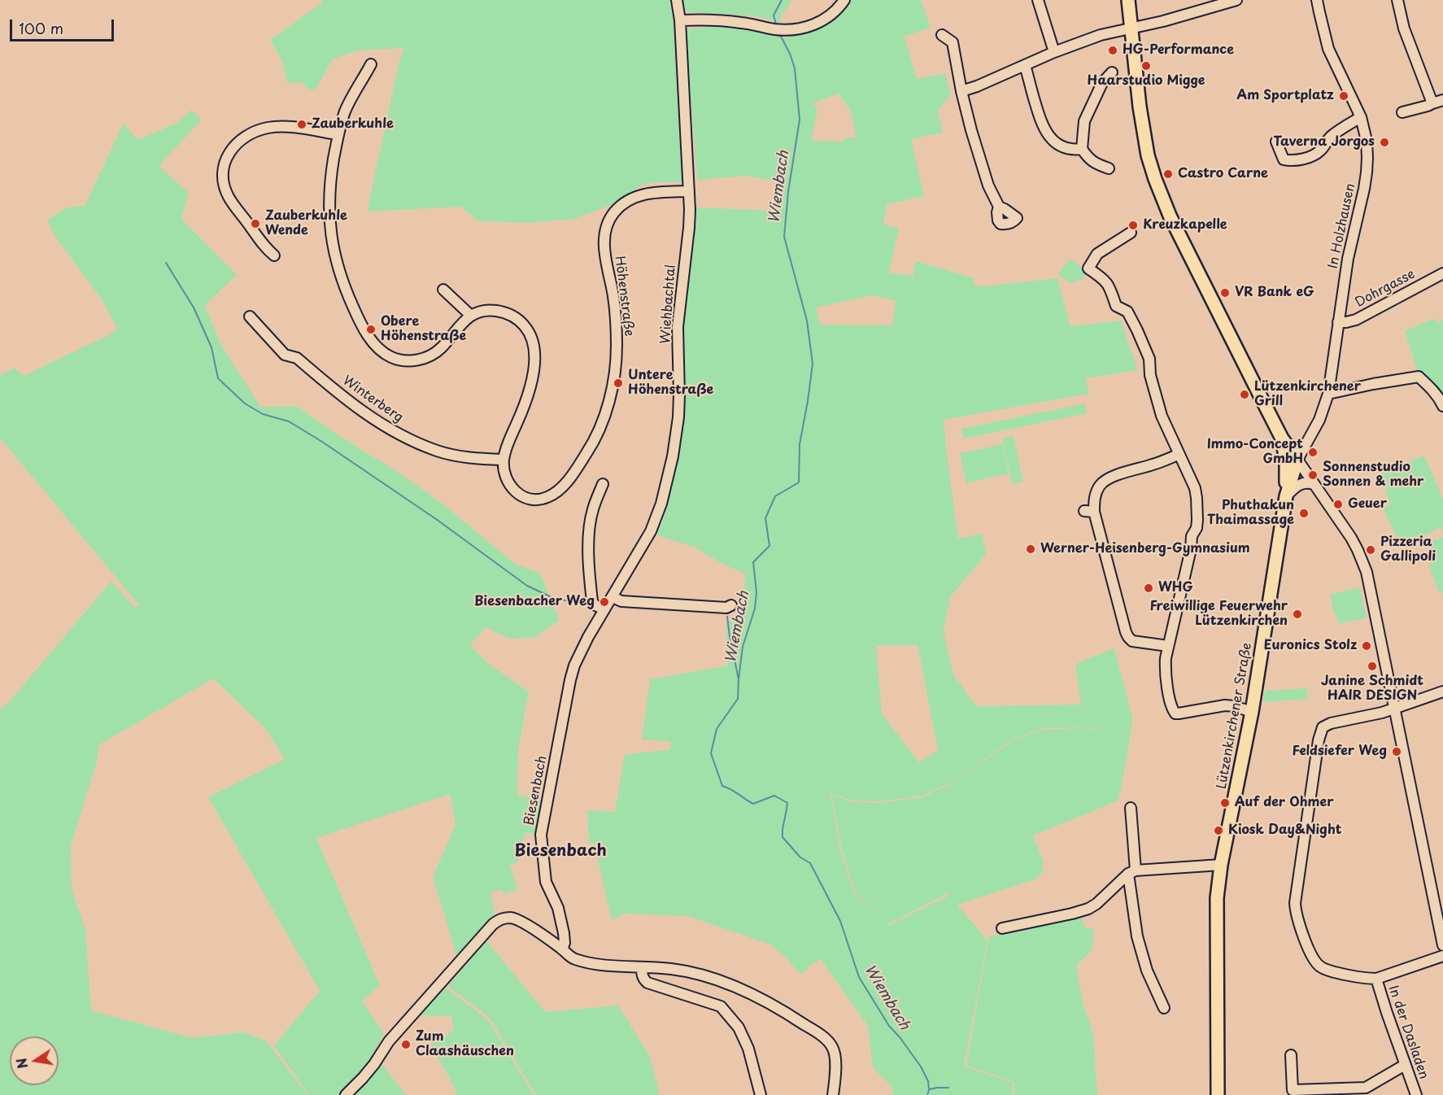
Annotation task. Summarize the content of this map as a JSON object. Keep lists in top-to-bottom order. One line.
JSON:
{"streets":{"main road":["Lützenkirchener Straße"],"street":["In Holzhausen","Dohrgasse","Höhenstraße","Wiehbachtal","Winterberg","Biesenbach","In der Dasladen"]},"crossings":[["In Holzhausen","Dohrgasse"],["In Holzhausen","Lützenkirchener Straße"],["Höhenstraße","Wiehbachtal"],["Höhenstraße","Winterberg"],["Wiehbachtal","Biesenbach"]],"districts":["Biesenbach"],"water":["Wiembach"],"places":["HG-Performance","Haarstudio Migge","Am Sportplatz","Zauberkuhle","Taverna Jorgos","Castro Carne","Zauberkuhle Wende","Kreuzkapelle","VR Bank eG","Obere Höhenstraße","Untere Höhenstraße","Lützenkirchener Grill","Immo-Concept GmbH","Sonnenstudio Sonnen & mehr","Geuer","Phuthakun Thaimassage","Werner-Heisenberg-Gymnasium","Pizzeria Gallipoli","WHG","Biesenbacher Weg","Freiwillige Feuerwehr Lützenkirchen","Euronics Stolz","Janine Schmidt HAIR DESIGN","Feldsiefer Weg","Auf der Ohmer","Kiosk Day&Night","Zum Claashäuschen"],"scale_bar":"100 m","north":"left"}
